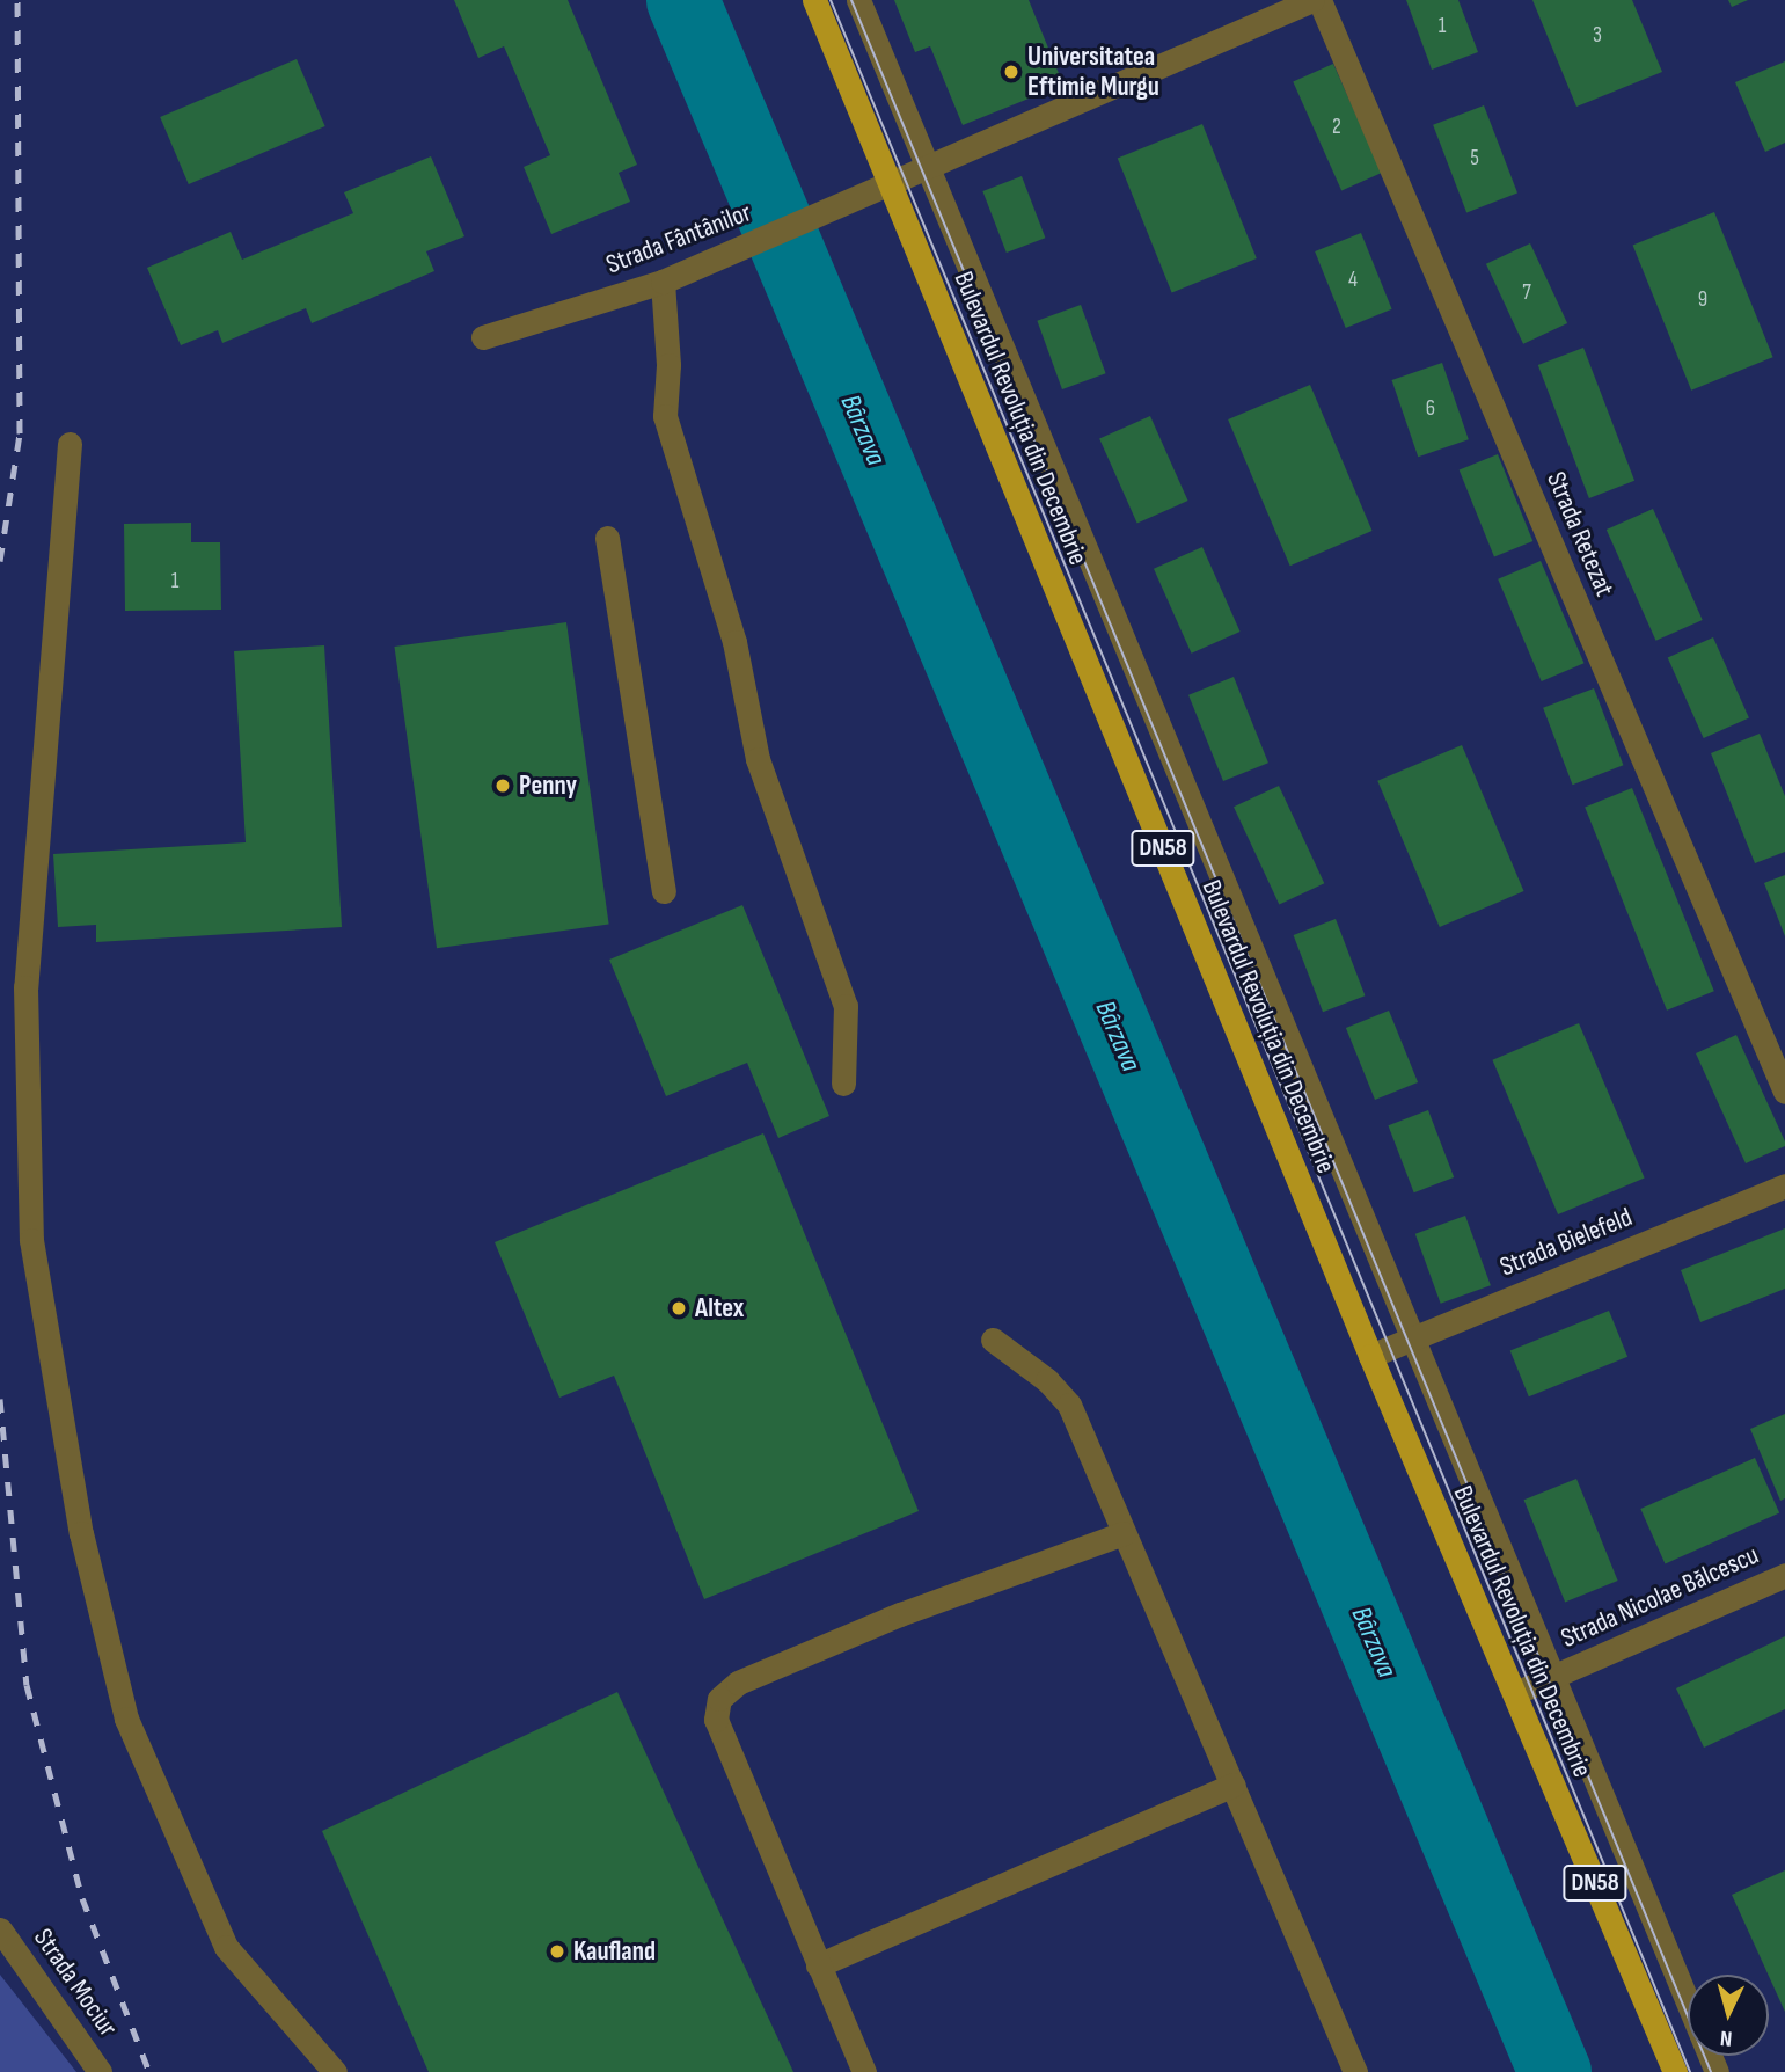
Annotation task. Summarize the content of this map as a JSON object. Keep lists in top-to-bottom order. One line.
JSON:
{"streets":{"main road":["Bulevardul Revoluția din Decembrie","DN58"],"street":["Strada Fântânilor","Strada Retezat","Strada Bielefeld","Strada Nicolae Bălcescu","Strada Mociur"]},"crossings":[["Strada Fântânilor","Bulevardul Revoluția din Decembrie"],["Bulevardul Revoluția din Decembrie","Strada Bielefeld"],["Bulevardul Revoluția din Decembrie","Strada Nicolae Bălcescu"]],"water":["Bârzava"],"places":["Universitatea Eftimie Murgu","Penny","Altex","Kaufland"],"house_numbers":["1","3","2","5","4","7","9","6","1"],"north":"bottom"}
